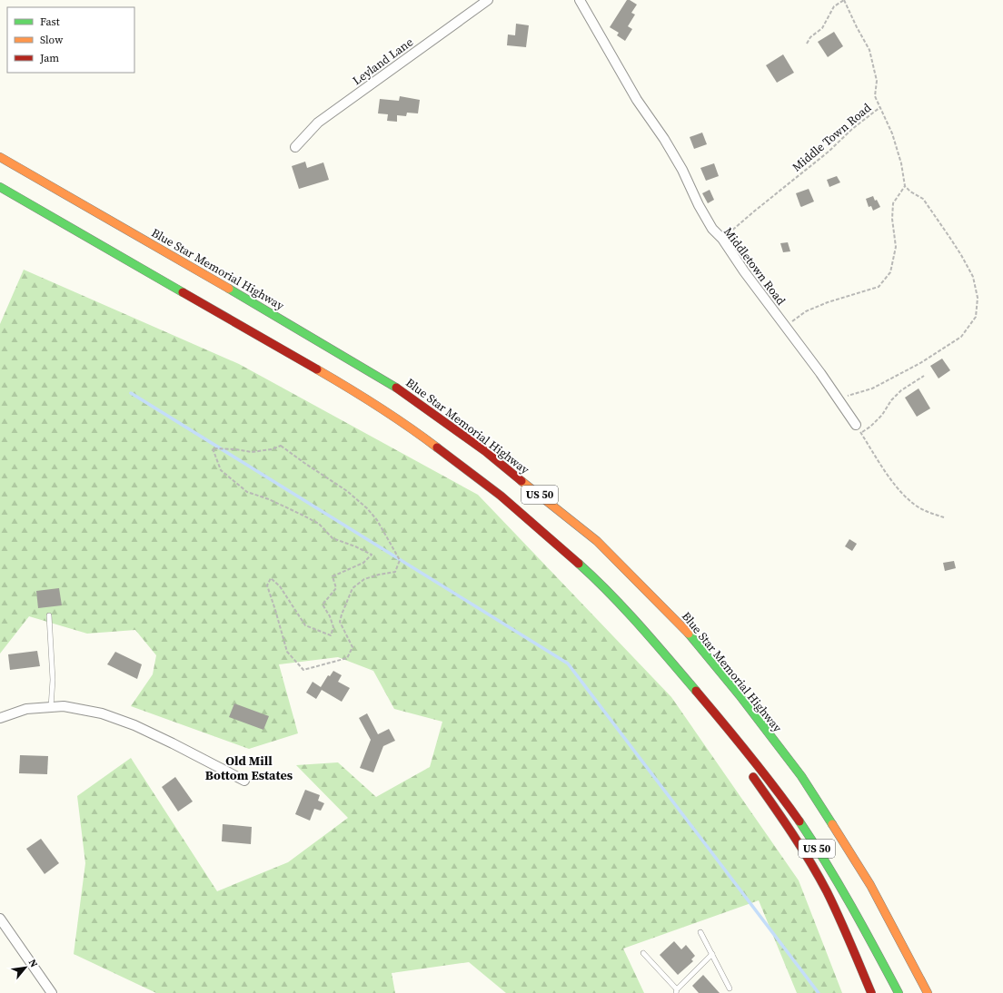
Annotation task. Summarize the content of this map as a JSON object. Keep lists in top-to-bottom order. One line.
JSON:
{"streets":{"highway":["Blue Star Memorial Highway","US 50"],"street":["Leyland Lane","Middletown Road"],"path":["Middle Town Road"]},"crossings":[["Middle Town Road","Middletown Road"]],"districts":["Old Mill Bottom Estates"],"legend":["Fast","Slow","Jam"],"north":"top right"}
